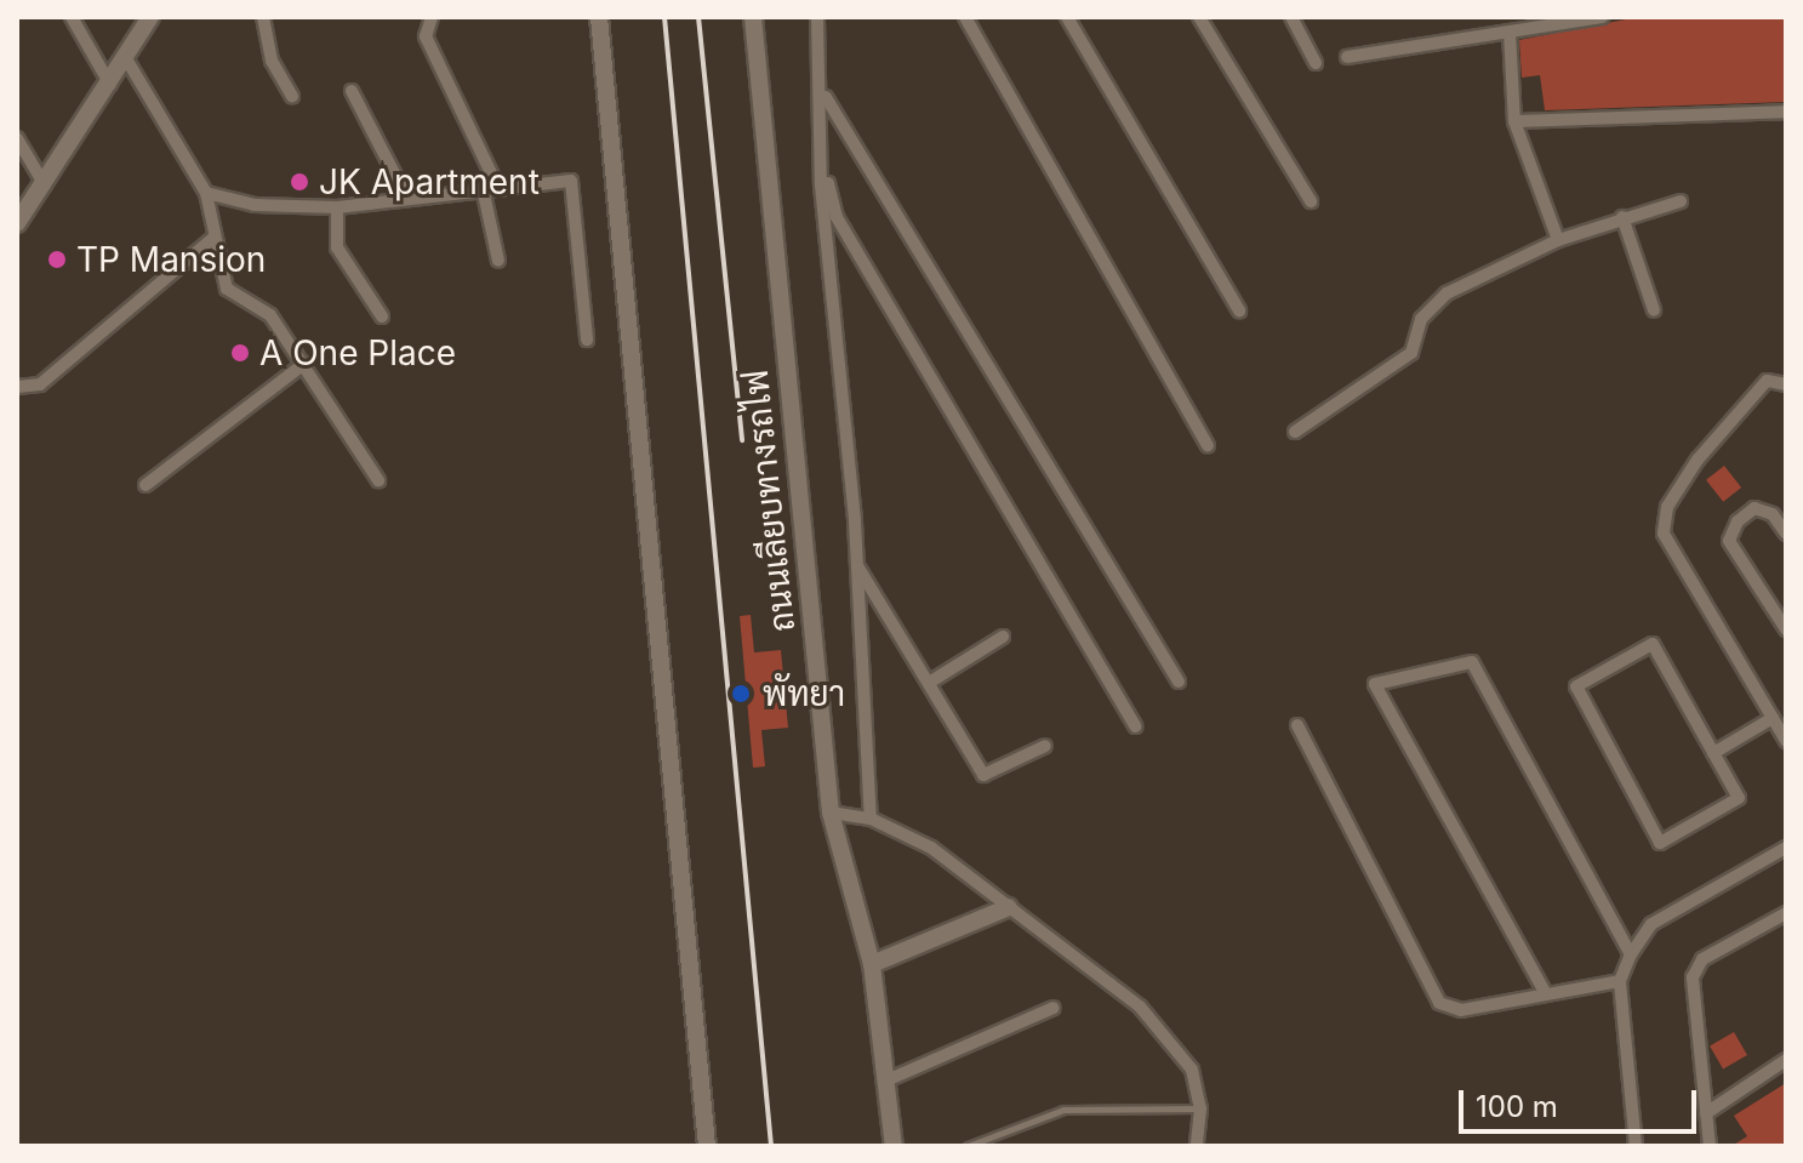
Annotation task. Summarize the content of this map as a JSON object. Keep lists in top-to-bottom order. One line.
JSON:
{"streets":{"street":["ถนนเลียบทางรถไฟ"]},"places":["JK Apartment","TP Mansion","A One Place","พัทยา"],"scale_bar":"100 m"}
